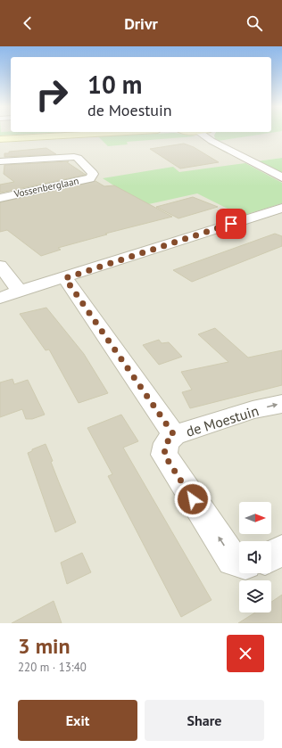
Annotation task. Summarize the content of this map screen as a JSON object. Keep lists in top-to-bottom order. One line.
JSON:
{"streets":{"street":["Vossenberglaan","de Moestuin"]},"north":"right","page":{"header":"Drivr","turn":["10 m","de Moestuin"],"heading":["3 min","220 m · 13:40"],"buttons":["Exit","Share"]}}
